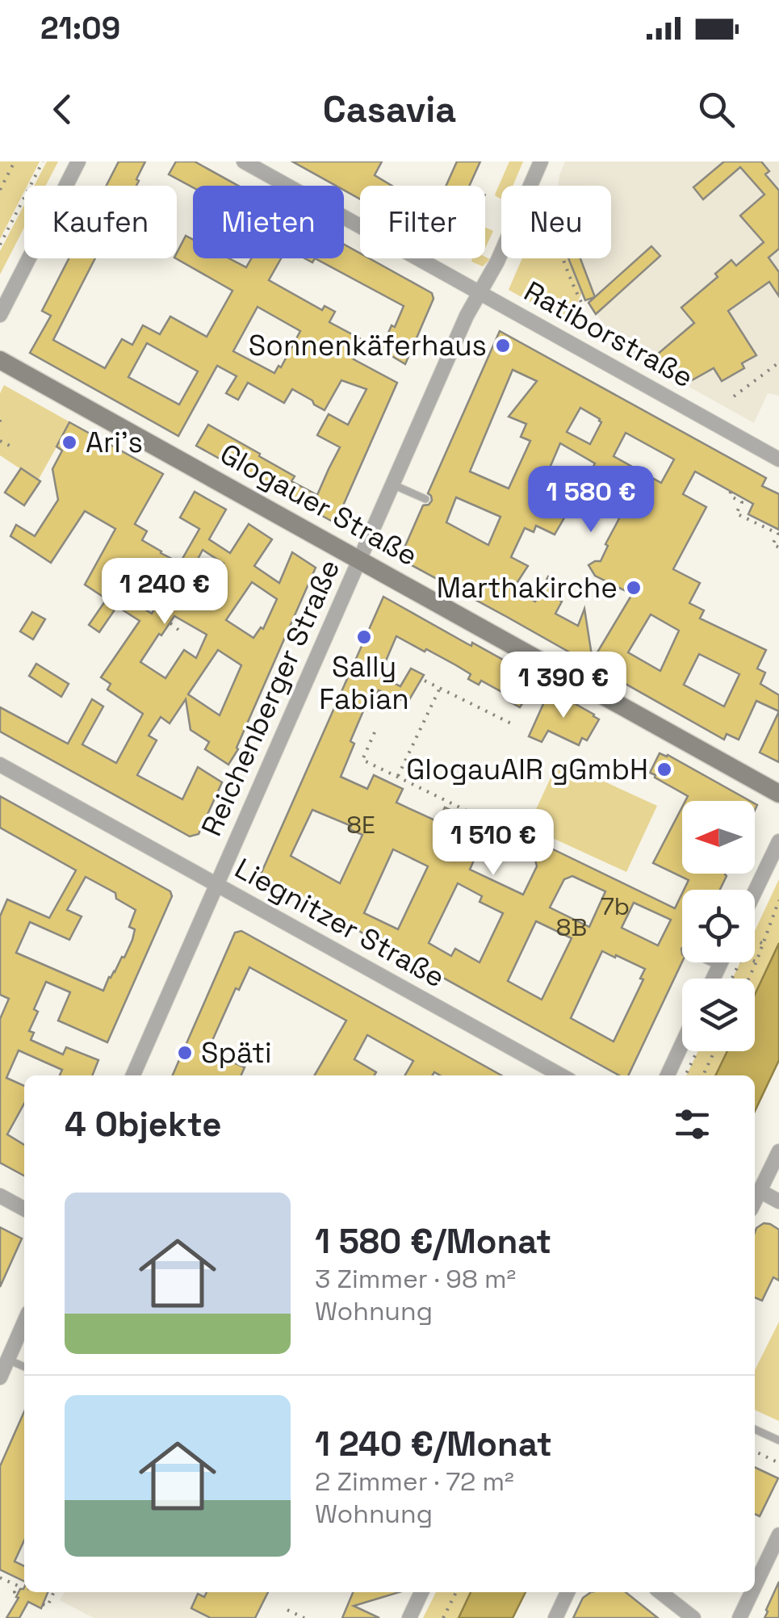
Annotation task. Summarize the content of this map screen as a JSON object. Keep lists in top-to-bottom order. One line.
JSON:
{"streets":{"street":["Ratiborstraße","Glogauer Straße","Reichenberger Straße","Liegnitzer Straße"]},"crossings":[["Ratiborstraße","Reichenberger Straße"],["Glogauer Straße","Reichenberger Straße"],["Reichenberger Straße","Liegnitzer Straße"]],"places":["Sonnenkäferhaus","Ari's","Marthakirche","Sally Fabian","GlogauAIR gGmbH","Späti"],"house_numbers":["8E","7b","8B"],"north":"left","page":{"status":"21:09","header":"Casavia","chip":["Kaufen","Mieten","Filter","Neu"],"price":["1 580 €","1 240 €","1 390 €","1 510 €"],"heading":"4 Objekte","list":[{"name":"1 580 €/Monat","note":"3 Zimmer · 98 m² · Wohnung"},{"name":"1 240 €/Monat","note":"2 Zimmer · 72 m² · Wohnung"}]}}
